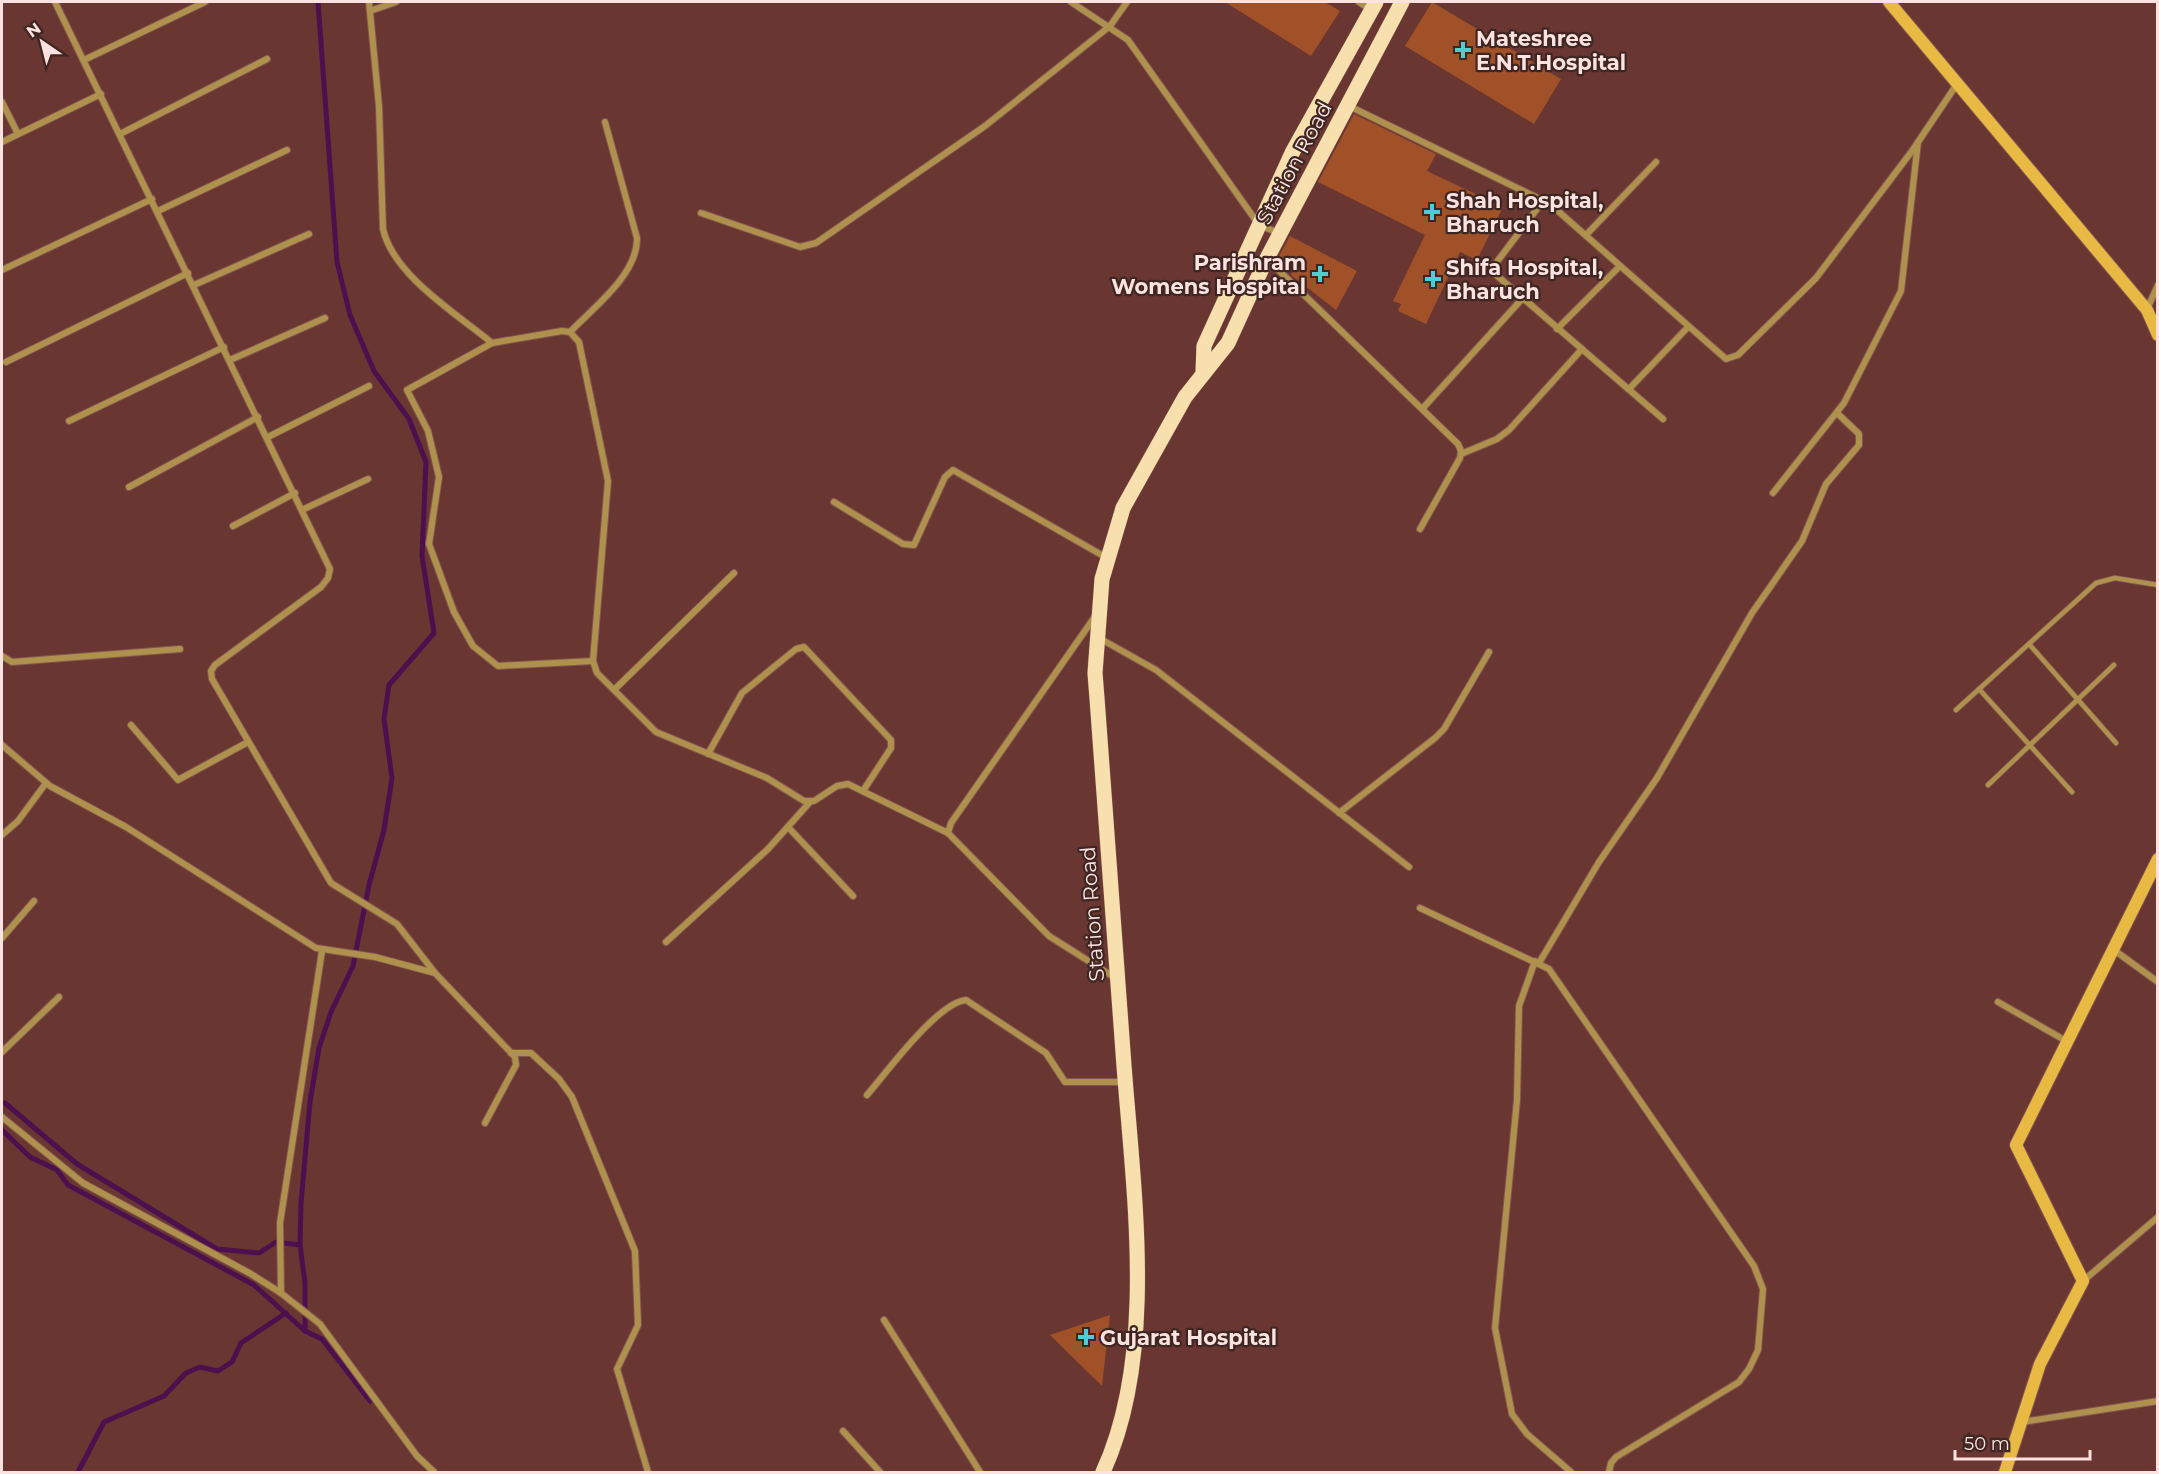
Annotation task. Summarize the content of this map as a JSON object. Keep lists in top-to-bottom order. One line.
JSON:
{"streets":{"main road":["Station Road"]},"places":{"health":["Mateshree E.N.T.Hospital","Shah Hospital, Bharuch","Parishram Womens Hospital","Shifa Hospital, Bharuch","Gujarat Hospital"]},"scale_bar":"50 m","north":"top left"}
